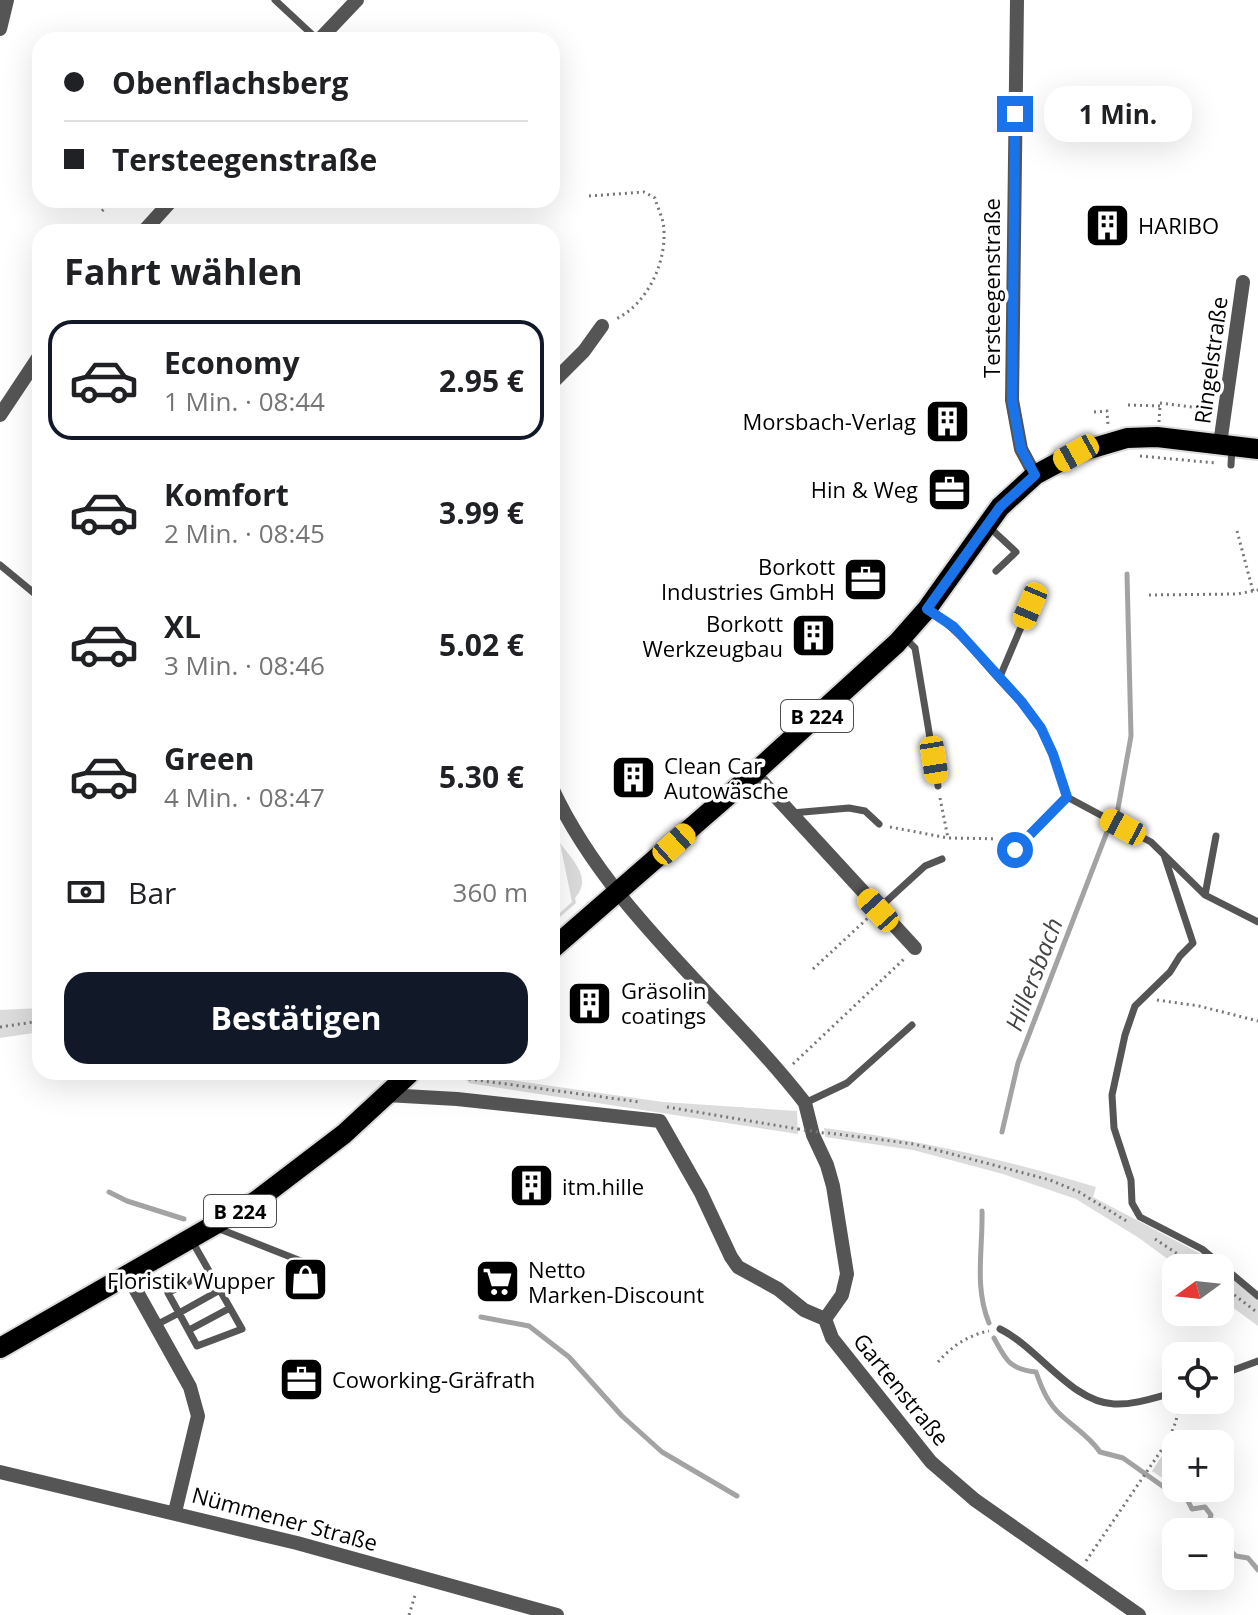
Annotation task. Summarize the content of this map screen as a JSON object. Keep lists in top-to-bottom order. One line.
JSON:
{"streets":{"main road":["B 224"],"street":["Tersteegenstraße","Ringelstraße","Gartenstraße","Nümmener Straße"]},"crossings":[["Tersteegenstraße","B 224"],["Ringelstraße","B 224"]],"water":["Hillersbach"],"places":{"building":["HARIBO","Morsbach-Verlag","Borkott Werkzeugbau","Clean Car Autowäsche","Gräsolin coatings","itm.hille"],"office":["Hin & Weg","Borkott Industries GmbH","Coworking-Gräfrath"],"shop":["Floristik Wupper"],"supermarket":["Netto Marken-Discount"]},"north":"left","page":{"banner":["Obenflachsberg","Tersteegenstraße"],"bubble":"1 Min.","heading":"Fahrt wählen","list":[{"name":"Economy","note":"1 Min. · 08:44","value":"2.95 €"},{"name":"Komfort","note":"2 Min. · 08:45","value":"3.99 €"},{"name":"XL","note":"3 Min. · 08:46","value":"5.02 €"},{"name":"Green","note":"4 Min. · 08:47","value":"5.30 €"}],"pay":["Bar","360 m"],"buttons":"Bestätigen","map_buttons":["+","−"]}}
